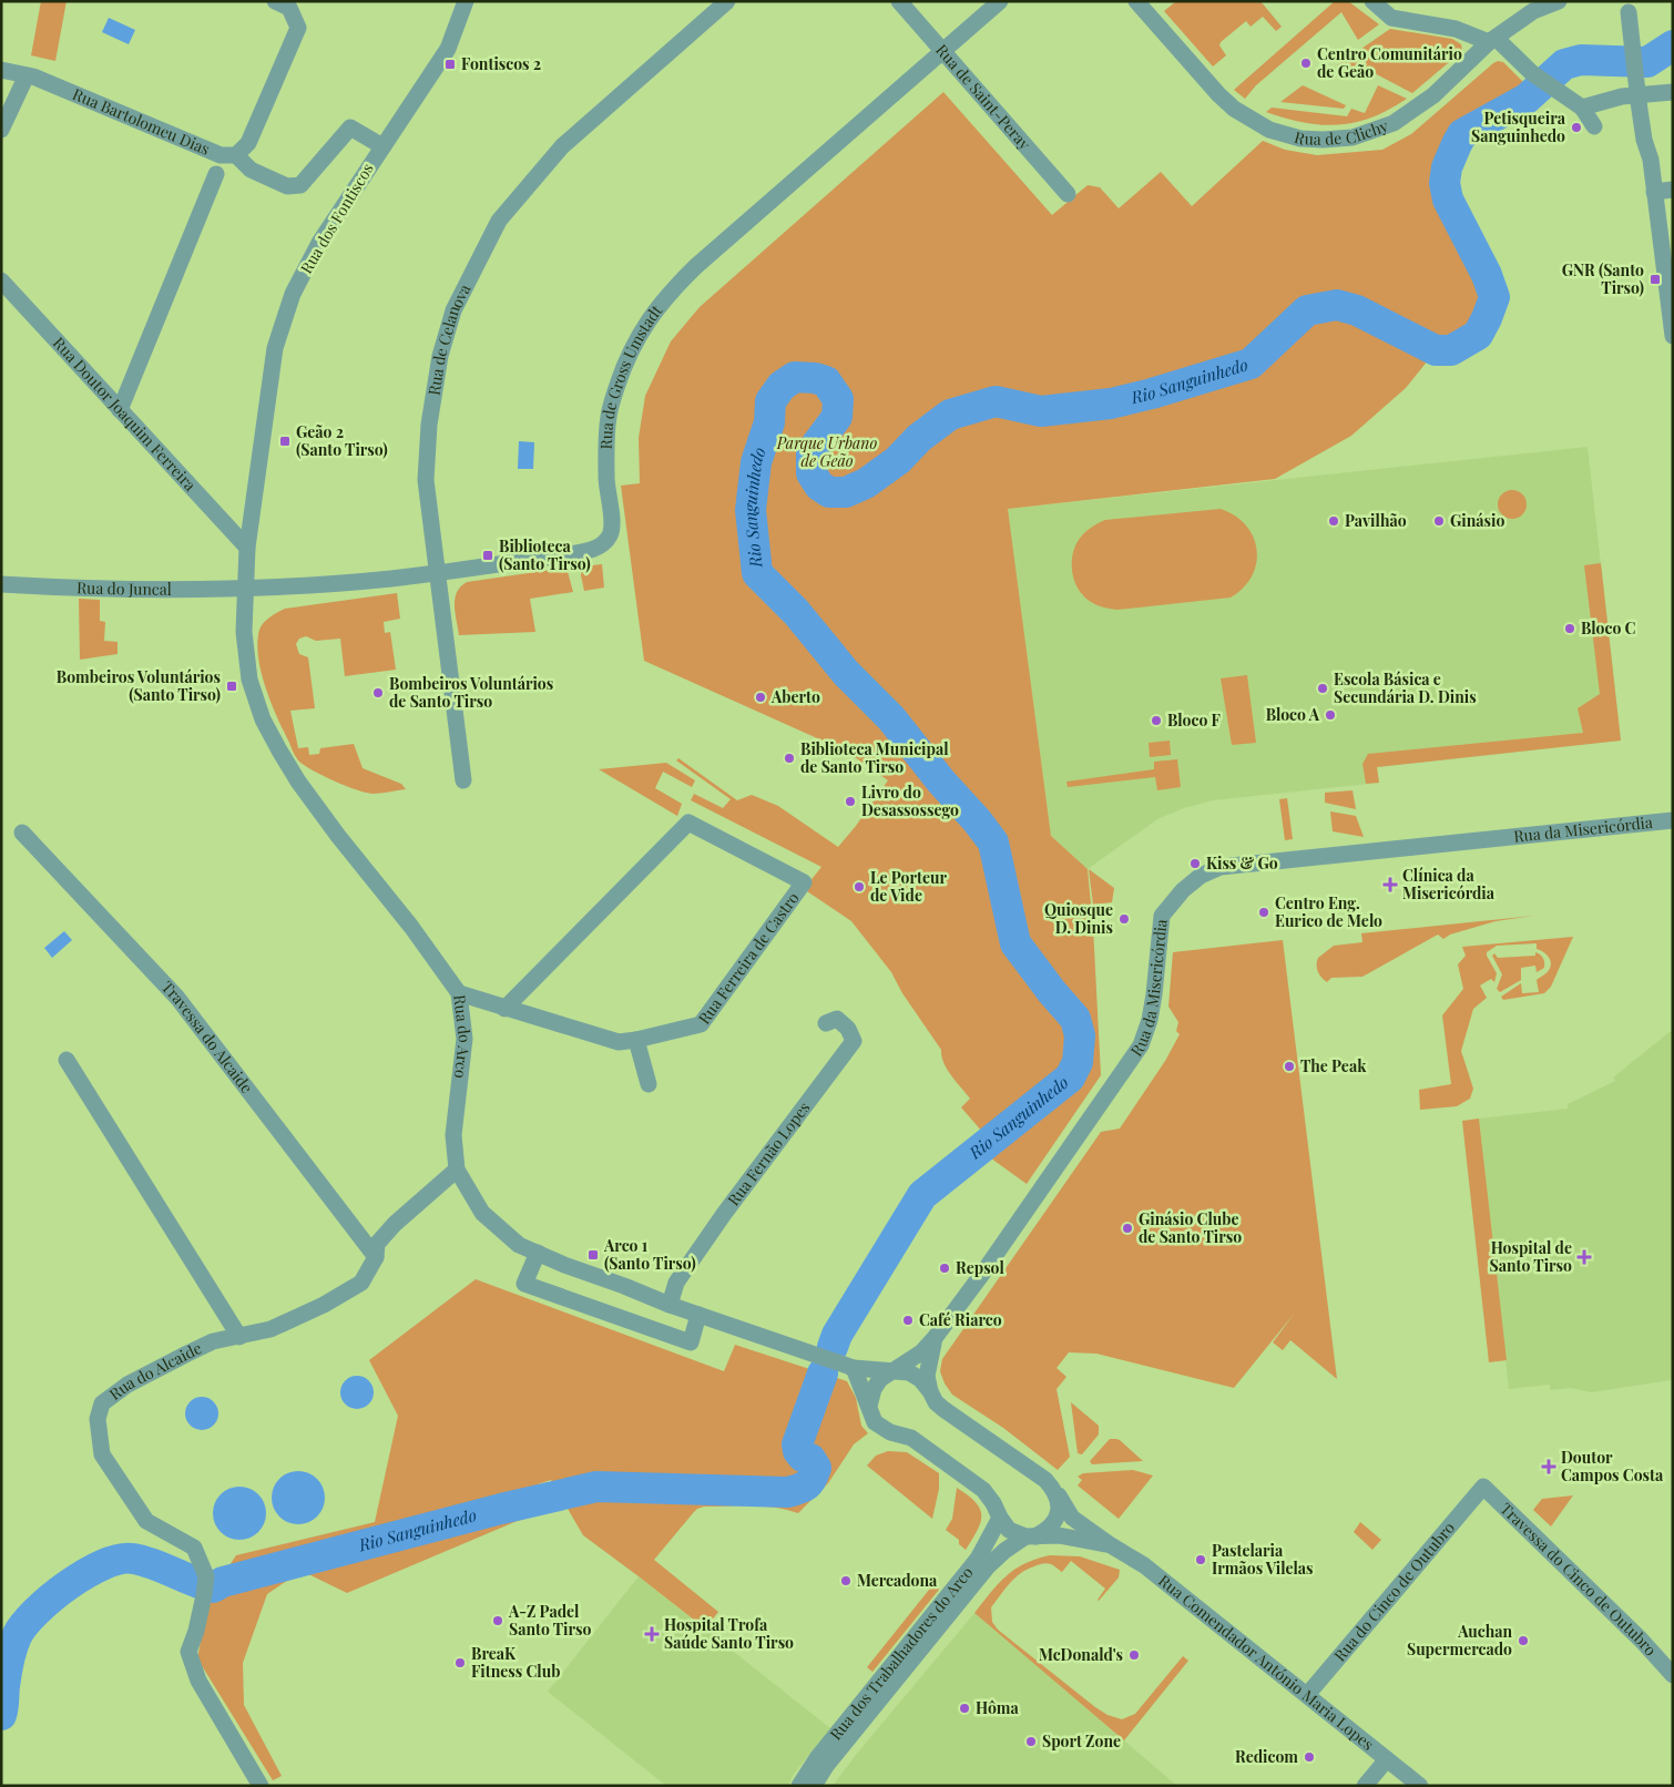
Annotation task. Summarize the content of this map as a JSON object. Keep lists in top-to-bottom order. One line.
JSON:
{"streets":{"street":["Rua de Saint-Peray","Rua Bartolomeu Dias","Rua de Clichy","Rua dos Fontiscos","Rua de Celanova","Rua de Gross Umstadt","Rua Doutor Joaquim Ferreira","Rua do Juncal","Rua da Misericórdia","Rua Ferreira de Castro","Rua do Arco","Travessa do Alcaide","Rua Fernão Lopes","Rua do Alcaide","Travessa do Cinco de Outubro","Rua do Cinco de Outubro","Rua dos Trabalhadores do Arco","Rua Comendador António Maria Lopes"]},"crossings":[["Rua de Saint-Peray","Rua de Gross Umstadt"],["Rua dos Fontiscos","Rua de Gross Umstadt"],["Rua dos Fontiscos","Rua Doutor Joaquim Ferreira"],["Rua dos Fontiscos","Rua do Juncal"],["Rua dos Fontiscos","Rua do Arco"],["Rua de Celanova","Rua de Gross Umstadt"],["Rua de Gross Umstadt","Rua do Juncal"],["Rua de Gross Umstadt","Rua do Arco"],["Rua do Juncal","Rua do Arco"],["Rua da Misericórdia","Rua Comendador António Maria Lopes"],["Rua Ferreira de Castro","Rua do Arco"],["Rua do Arco","Rua Fernão Lopes"],["Rua do Arco","Rua do Alcaide"],["Travessa do Alcaide","Rua do Alcaide"],["Travessa do Cinco de Outubro","Rua do Cinco de Outubro"],["Rua do Cinco de Outubro","Rua Comendador António Maria Lopes"],["Rua dos Trabalhadores do Arco","Rua Comendador António Maria Lopes"]],"water":["Rio Sanguinhedo"],"parks":["Parque Urbano de Geão"],"places":{"other":["Centro Comunitário de Geão","Petisqueira Sanguinhedo","Pavilhão","Ginásio","Bloco C","Escola Básica e Secundária D. Dinis","Bombeiros Voluntários de Santo Tirso","Aberto","Bloco A","Bloco F","Biblioteca Municipal de Santo Tirso","Livro do Desassossego","Kiss & Go","Le Porteur de Vide","Centro Eng. Eurico de Melo","Quiosque D. Dinis","The Peak","Ginásio Clube de Santo Tirso","Repsol","Café Riarco","Pastelaria Irmãos Vilelas","Mercadona","A-Z Padel Santo Tirso","Auchan Supermercado","McDonald's","BreaK Fitness Club","Hôma","Sport Zone","Redicom"],"transit":["Fontiscos 2","GNR (Santo Tirso)","Geão 2 (Santo Tirso)","Biblioteca (Santo Tirso)","Bombeiros Voluntários (Santo Tirso)","Arco 1 (Santo Tirso)"],"health":["Clínica da Misericórdia","Hospital de Santo Tirso","Doutor Campos Costa","Hospital Trofa Saúde Santo Tirso"]}}
